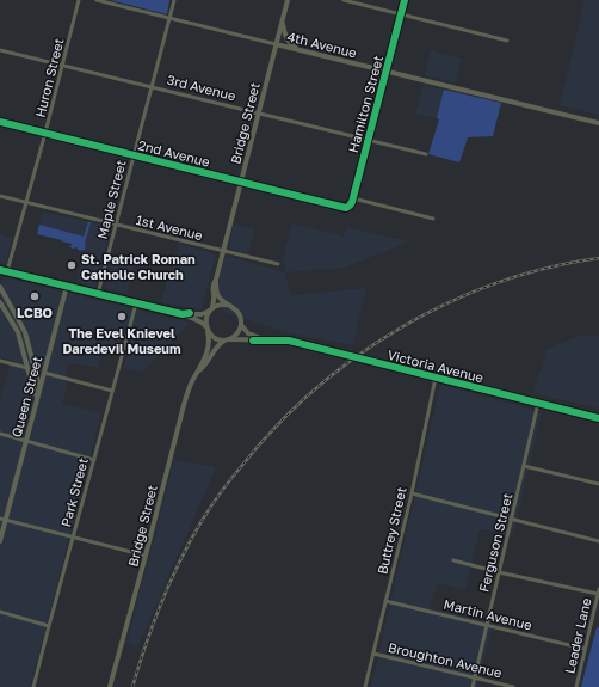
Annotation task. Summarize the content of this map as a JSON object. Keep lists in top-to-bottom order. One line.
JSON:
{"streets":{"main road":["4th Avenue","Bridge Street","Victoria Avenue","Queen Street"],"street":["Huron Street","3rd Avenue","Hamilton Street","2nd Avenue","Maple Street","1st Avenue","Park Street","Buttrey Street","Ferguson Street","Martin Avenue","Leader Lane","Broughton Avenue"]},"crossings":[["4th Avenue","Hamilton Street"],["4th Avenue","Bridge Street"],["4th Avenue","Maple Street"],["Huron Street","3rd Avenue"],["Huron Street","2nd Avenue"],["Huron Street","1st Avenue"],["3rd Avenue","Hamilton Street"],["3rd Avenue","Bridge Street"],["3rd Avenue","Maple Street"],["Hamilton Street","2nd Avenue"],["Bridge Street","2nd Avenue"],["Bridge Street","1st Avenue"],["Bridge Street","Victoria Avenue"],["2nd Avenue","Maple Street"],["Maple Street","1st Avenue"],["Victoria Avenue","Buttrey Street"],["Victoria Avenue","Ferguson Street"],["Buttrey Street","Martin Avenue"],["Buttrey Street","Broughton Avenue"],["Ferguson Street","Martin Avenue"],["Ferguson Street","Broughton Avenue"],["Martin Avenue","Leader Lane"]],"places":["St. Patrick Roman Catholic Church","LCBO","The Evel Knievel Daredevil Museum"]}
